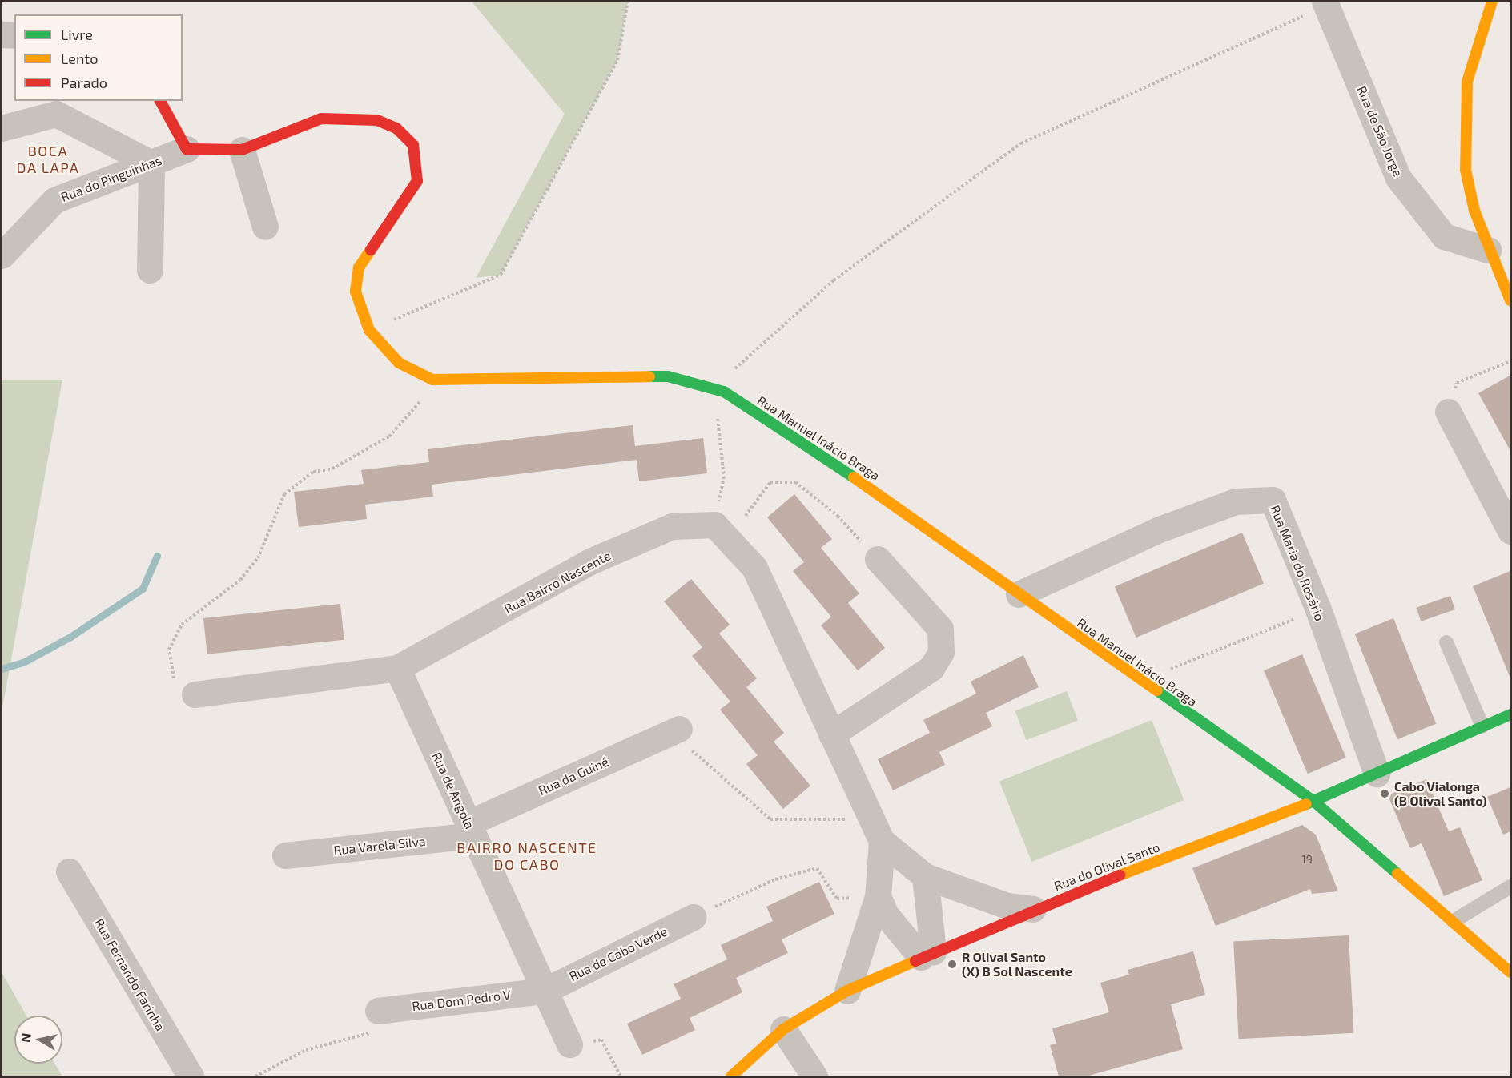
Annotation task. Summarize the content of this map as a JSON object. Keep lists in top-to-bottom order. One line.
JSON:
{"streets":{"street":["Rua de São Jorge","Rua do Pinguinhas","Rua Manuel Inácio Braga","Rua Maria do Rosário","Rua Bairro Nascente","Rua da Guiné","Rua de Angola","Rua Varela Silva","Rua do Olival Santo","Rua de Cabo Verde","Rua Fernando Farinha","Rua Dom Pedro V"]},"crossings":[["Rua Manuel Inácio Braga","Rua Maria do Rosário"],["Rua Manuel Inácio Braga","Rua do Olival Santo"],["Rua Maria do Rosário","Rua do Olival Santo"],["Rua Bairro Nascente","Rua de Angola"],["Rua da Guiné","Rua de Angola"],["Rua da Guiné","Rua Varela Silva"],["Rua de Angola","Rua Varela Silva"],["Rua de Angola","Rua de Cabo Verde"],["Rua de Angola","Rua Dom Pedro V"],["Rua de Cabo Verde","Rua Dom Pedro V"]],"districts":["BOCA DA LAPA","BAIRRO NASCENTE DO CABO"],"places":["Cabo Vialonga (B Olival Santo)","R Olival Santo (X) B Sol Nascente"],"house_numbers":["19"],"legend":["Livre","Lento","Parado"],"north":"left"}
